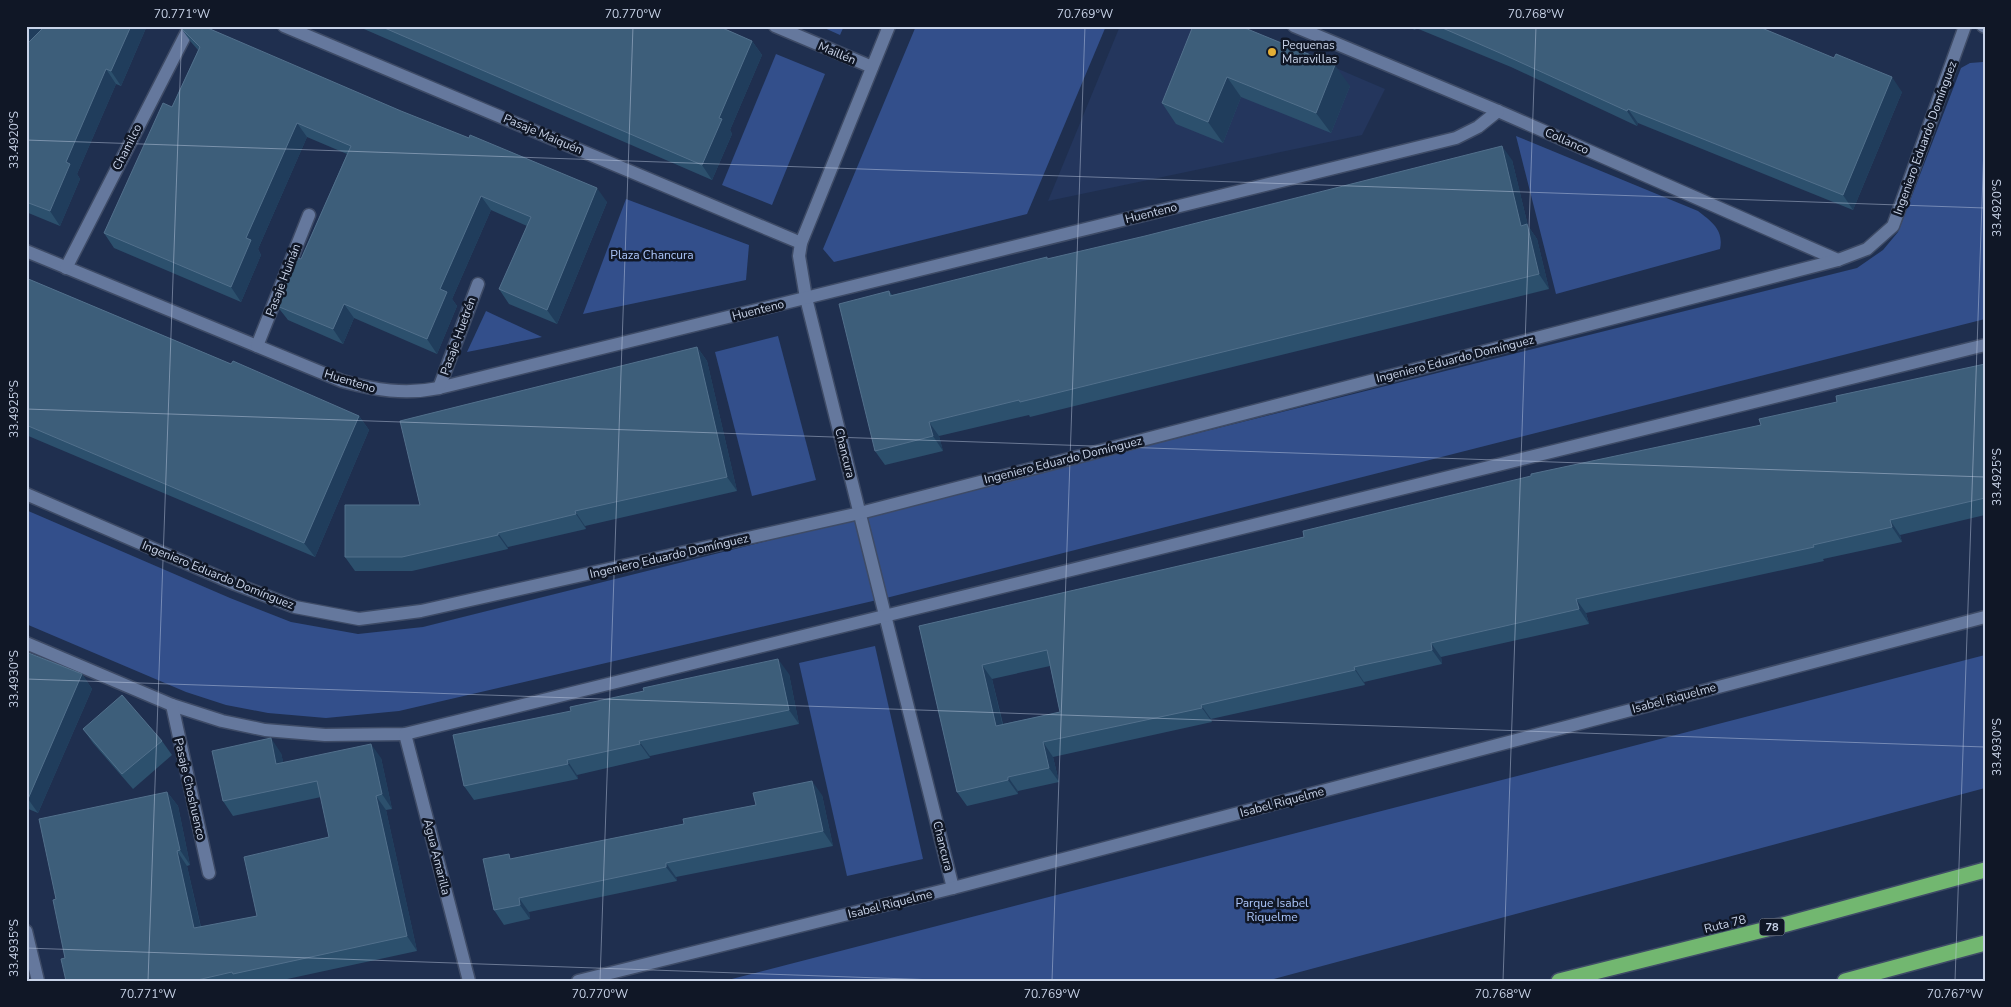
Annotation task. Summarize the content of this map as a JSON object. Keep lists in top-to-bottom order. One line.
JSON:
{"streets":{"highway":["Ruta 78","78"],"street":["Maillén","Pasaje Maiquén","Ingeniero Eduardo Domínguez","Collanco","Chamilco","Huenteno","Pasaje Huinán","Pasaje Huetrén","Chancura","Isabel Riquelme","Pasaje Choshuenco","Agua Amarilla"]},"crossings":[["Maillén","Chancura"],["Pasaje Maiquén","Chancura"],["Ingeniero Eduardo Domínguez","Collanco"],["Ingeniero Eduardo Domínguez","Chancura"],["Collanco","Huenteno"],["Chamilco","Huenteno"],["Huenteno","Pasaje Huinán"],["Huenteno","Pasaje Huetrén"],["Huenteno","Chancura"],["Chancura","Isabel Riquelme"]],"parks":["Plaza Chancura","Parque Isabel Riquelme"],"places":["Pequenas Maravillas"],"coordinates":["70.771°W","70.770°W","70.769°W","70.768°W","33.4920°S","33.4925°S","33.4930°S","33.4935°S","70.767°W"]}
